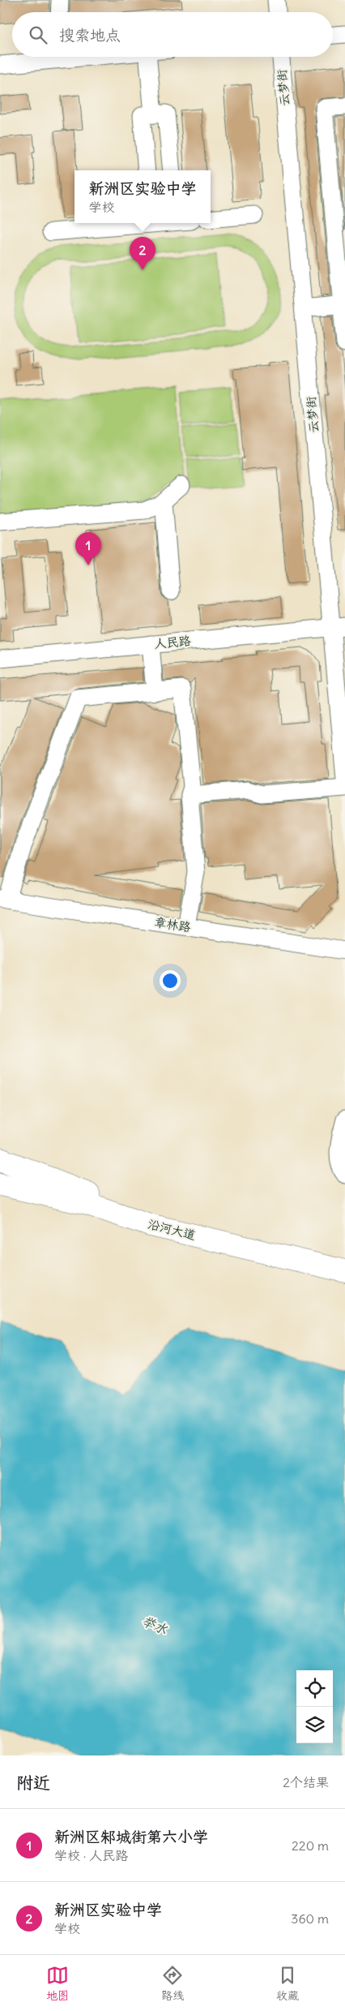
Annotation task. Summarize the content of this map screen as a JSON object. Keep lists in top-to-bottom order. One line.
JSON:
{"streets":{"main road":["沿河大道"],"street":["云梦街","人民路","章林路"]},"crossings":[["云梦街","人民路"]],"water":["举水"],"page":{"search":"搜索地点","popup":["新洲区实验中学","学校"],"pins":["2","1"],"heading":["附近","2个结果"],"list":[{"mark":"1","name":"新洲区邾城街第六小学","note":"学校 · 人民路","value":"220 m"},{"mark":"2","name":"新洲区实验中学","note":"学校","value":"360 m"}],"nav":["地图","路线","收藏"]}}
